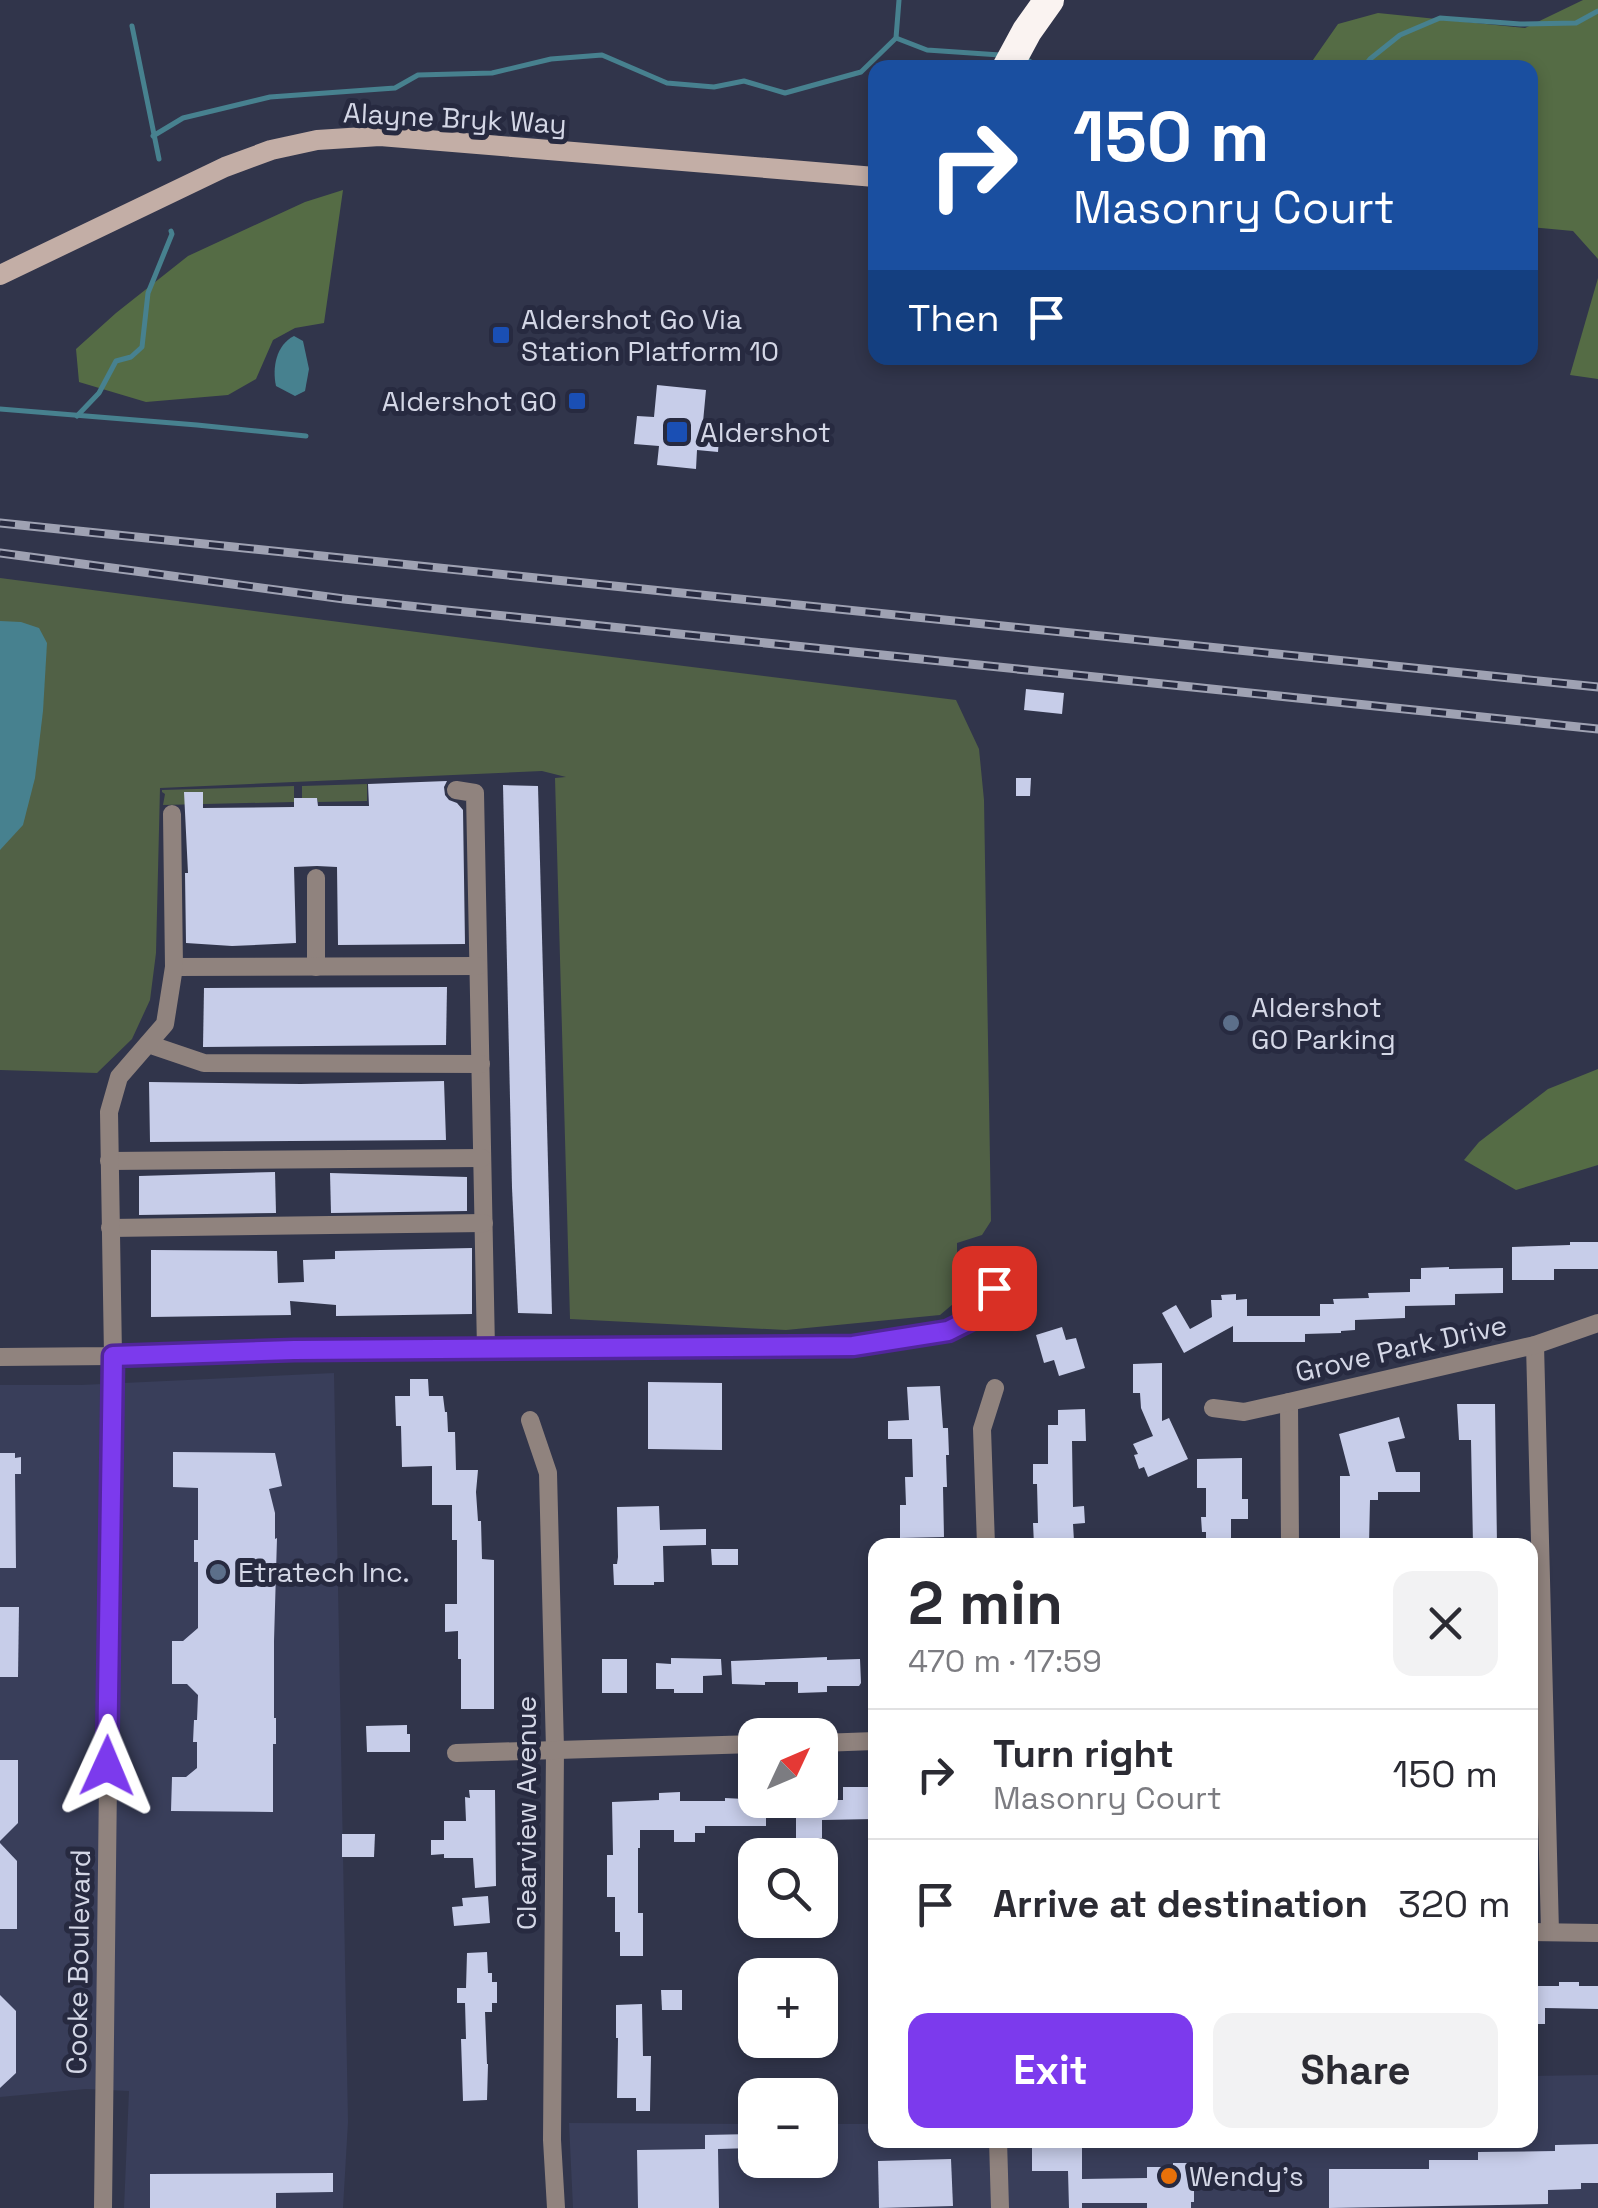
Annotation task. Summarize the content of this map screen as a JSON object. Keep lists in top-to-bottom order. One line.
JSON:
{"streets":{"street":["Alayne Bryk Way","Grove Park Drive","Clearview Avenue","Cooke Boulevard"]},"places":{"transit":["Aldershot Go Via Station Platform 10","Aldershot GO","Aldershot"],"other":["Aldershot GO Parking","Etratech Inc.","Wendy's"]},"north":"top right","page":{"turn":["150 m","Masonry Court"],"then":"Then","heading":["2 min","470 m · 17:59"],"list":[{"name":"Turn right","note":"Masonry Court","value":"150 m"},{"name":"Arrive at destination","value":"320 m"}],"map_buttons":["+","−"],"buttons":["Exit","Share"]}}
